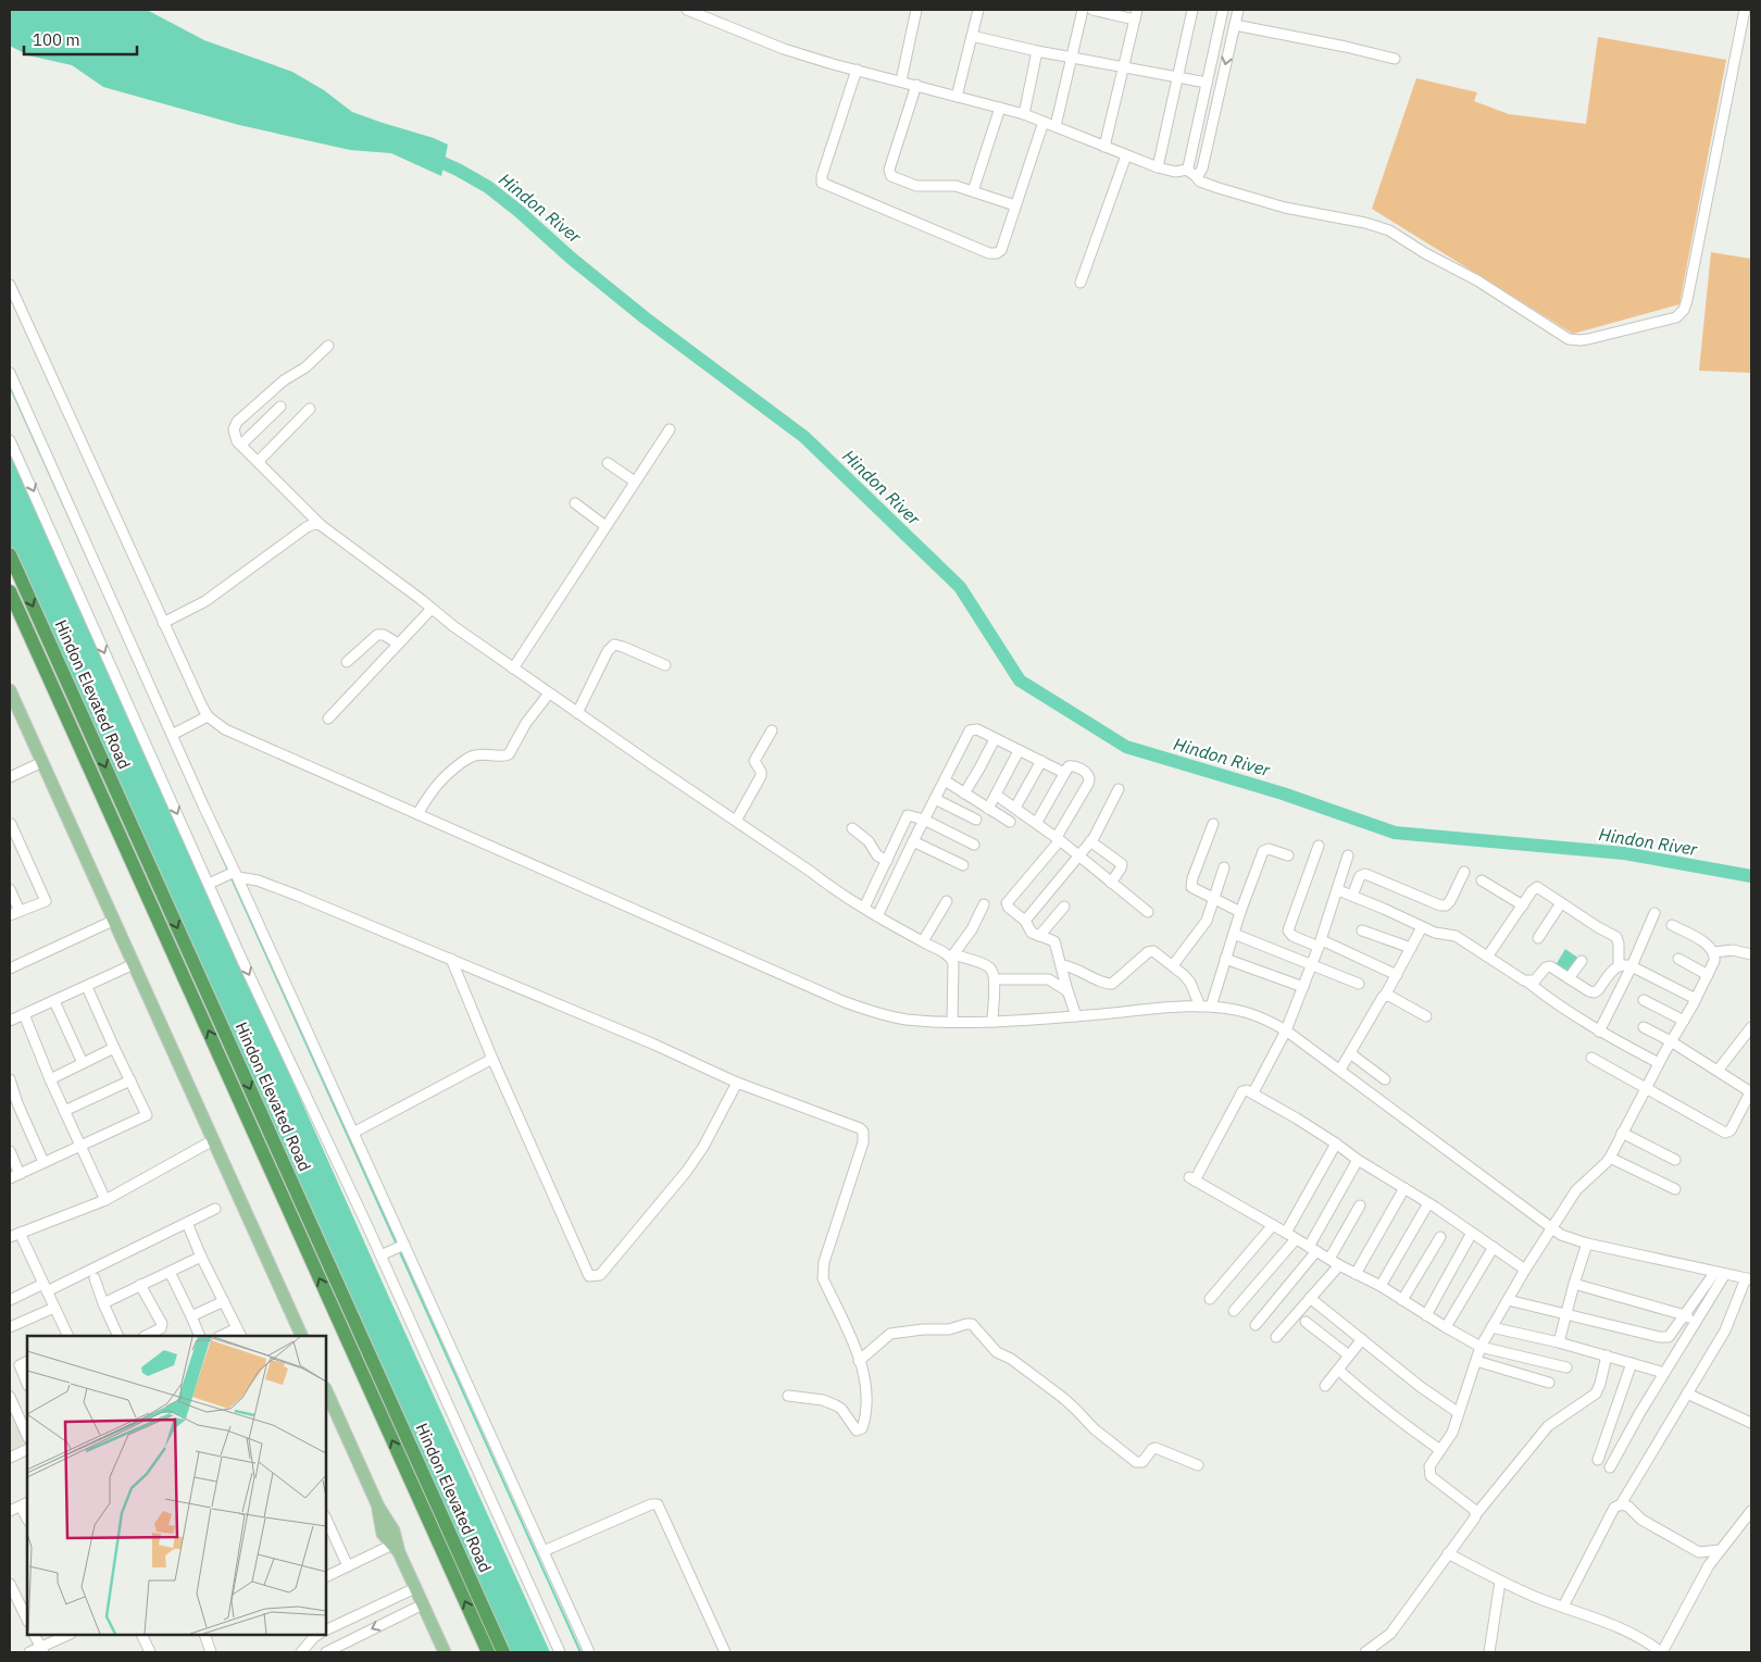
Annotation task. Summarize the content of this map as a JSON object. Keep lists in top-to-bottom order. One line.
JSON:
{"streets":{"highway":["Hindon Elevated Road"]},"water":["Hindon River"],"scale_bar":"100 m"}
